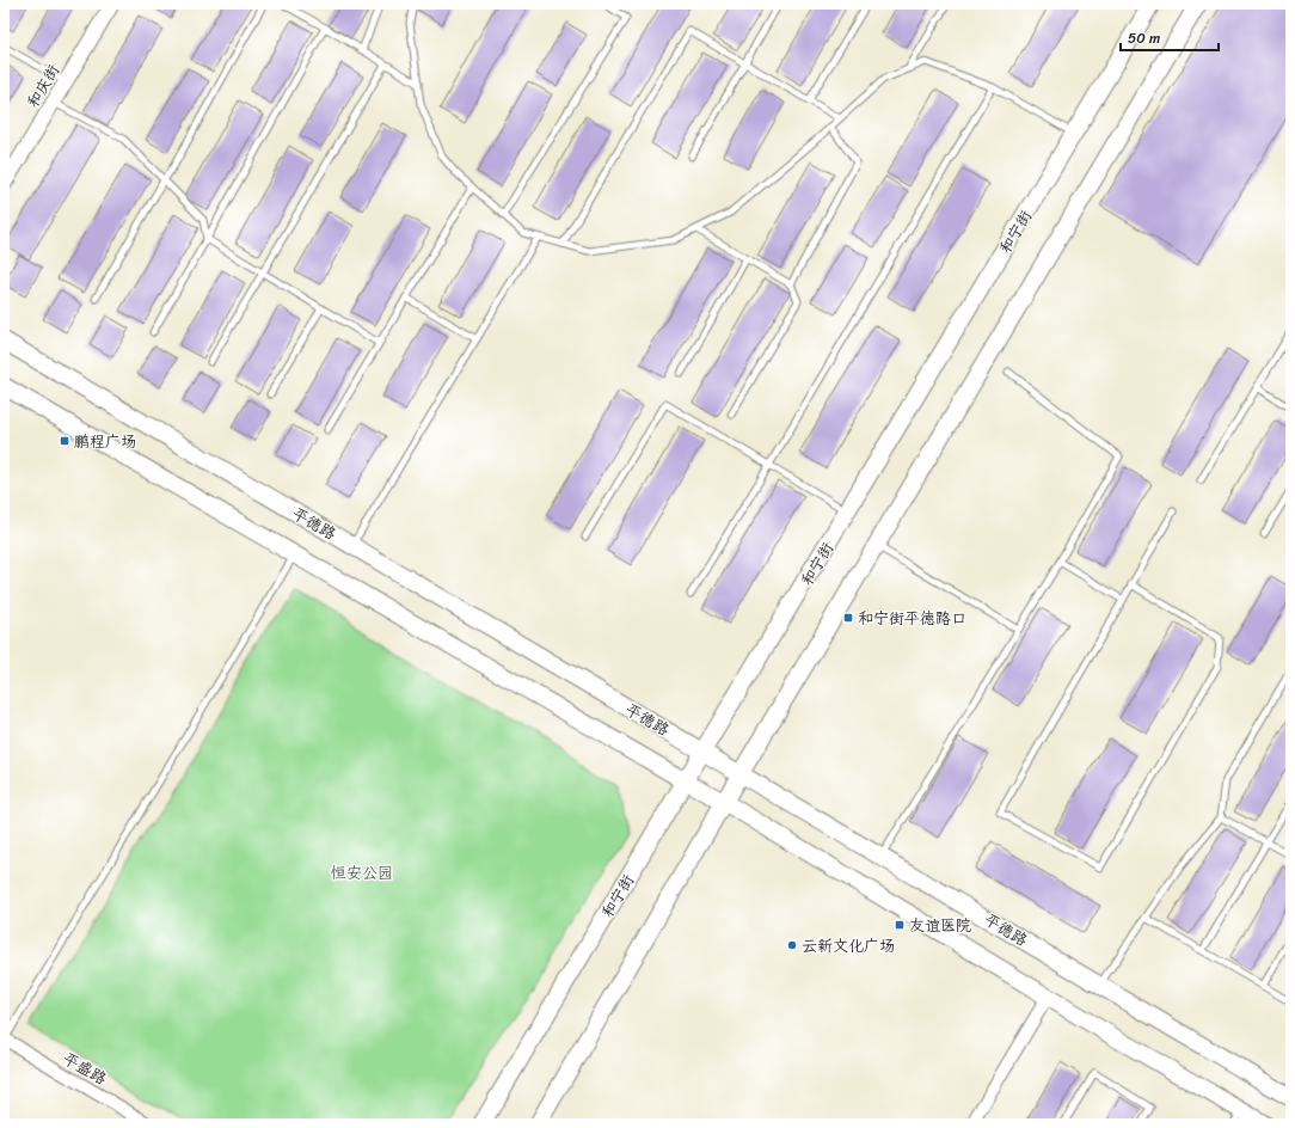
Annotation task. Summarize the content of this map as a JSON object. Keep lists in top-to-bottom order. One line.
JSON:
{"streets":{"main road":["和宁街","平德路"],"street":["和庆街","平盛路"]},"crossings":[["和宁街","平德路"]],"parks":["恒安公园"],"places":{"transit":["鹏程广场","和宁街平德路口","友谊医院"],"other":["云新文化广场"]},"scale_bar":"50 m"}
